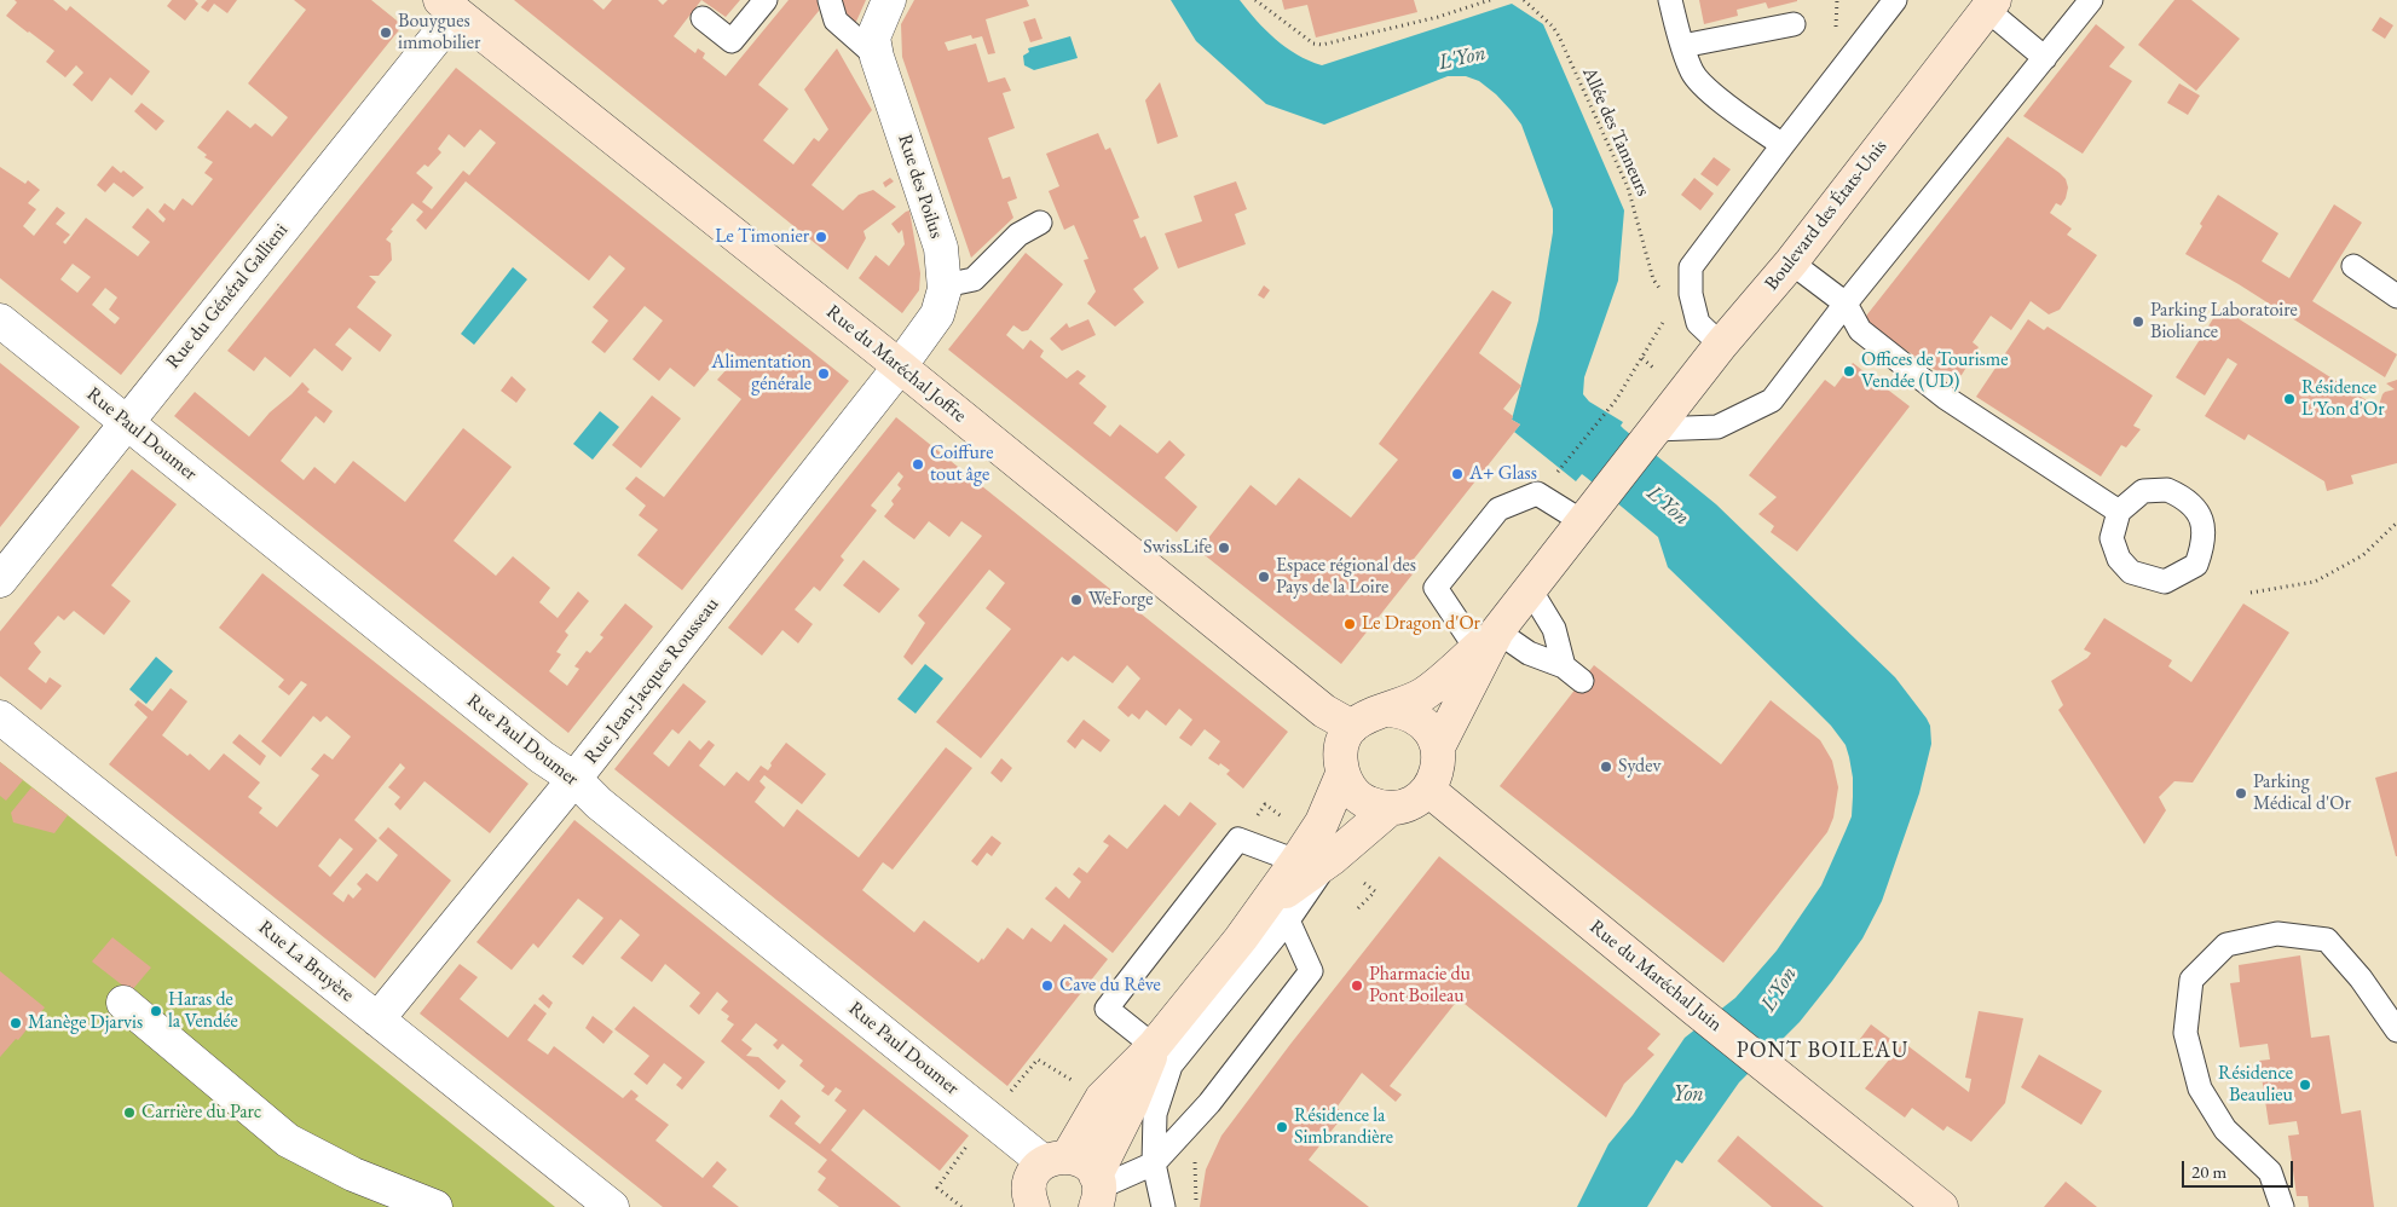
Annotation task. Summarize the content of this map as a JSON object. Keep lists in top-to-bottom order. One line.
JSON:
{"streets":{"main road":["Boulevard des États-Unis","Rue du Maréchal Joffre","Rue du Maréchal Juin"],"street":["Rue des Poilus","Rue du Général Gallieni","Rue Paul Doumer","Rue Jean-Jacques Rousseau","Rue La Bruyère"],"path":["Allée des Tanneurs"]},"crossings":[["Rue des Poilus","Rue du Maréchal Joffre"],["Rue des Poilus","Rue Jean-Jacques Rousseau"],["Rue du Général Gallieni","Rue du Maréchal Joffre"],["Rue du Général Gallieni","Rue Paul Doumer"],["Rue du Maréchal Joffre","Rue Jean-Jacques Rousseau"],["Rue du Maréchal Joffre","Rue du Maréchal Juin"],["Rue Paul Doumer","Rue Jean-Jacques Rousseau"],["Rue Jean-Jacques Rousseau","Rue La Bruyère"]],"districts":["PONT BOILEAU"],"water":["L'Yon","Yon"],"places":["Bouygues immobilier","Le Timonier","Parking Laboratoire Bioliance","Offices de Tourisme Vendée (UD)","Alimentation générale","Résidence L'Yon d'Or","Coiffure tout âge","A+ Glass","SwissLife","Espace régional des Pays de la Loire","WeForge","Le Dragon d'Or","Sydev","Parking Médical d'Or","Cave du Rêve","Pharmacie du Pont Boileau","Haras de la Vendée","Manège Djarvis","Résidence Beaulieu","Carrière du Parc","Résidence la Simbrandière"],"scale_bar":"20 m"}
